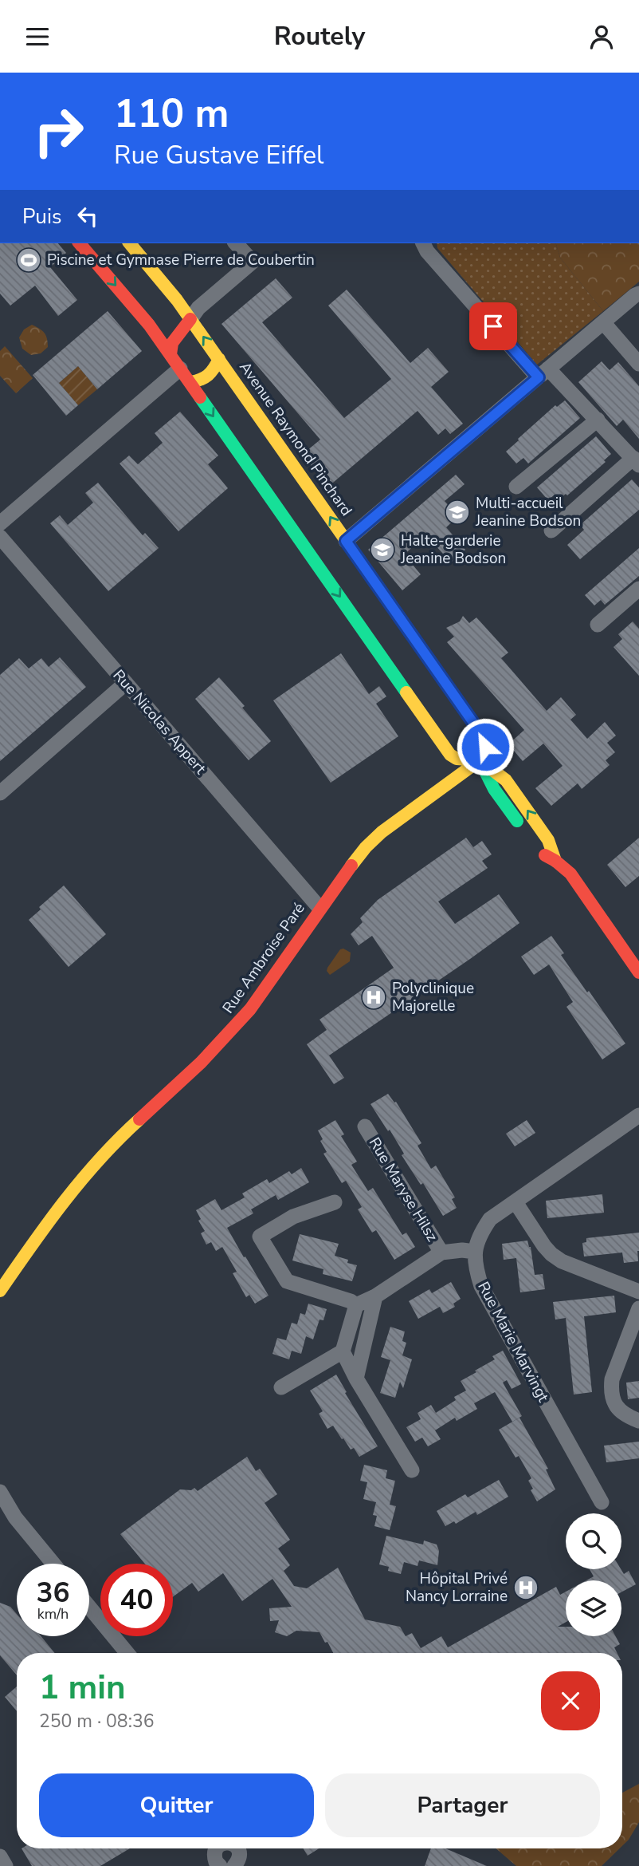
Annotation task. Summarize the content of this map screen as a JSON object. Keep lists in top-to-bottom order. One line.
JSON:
{"streets":{"street":["Avenue Raymond Pinchard","Rue Nicolas Appert","Rue Ambroise Paré","Rue Maryse Hilsz","Rue Marie Marvingt"]},"crossings":[["Avenue Raymond Pinchard","Rue Ambroise Paré"],["Rue Nicolas Appert","Rue Ambroise Paré"]],"places":{"sports":["Piscine et Gymnase Pierre de Coubertin"],"school or university":["Multi-accueil Jeanine Bodson","Halte-garderie Jeanine Bodson"],"hospital":["Polyclinique Majorelle","Hôpital Privé Nancy Lorraine"]},"page":{"header":"Routely","turn":["110 m","Rue Gustave Eiffel"],"then":"Puis","speed":"36 km/h","limit":"40","heading":["1 min","250 m · 08:36"],"buttons":["Quitter","Partager"]}}
